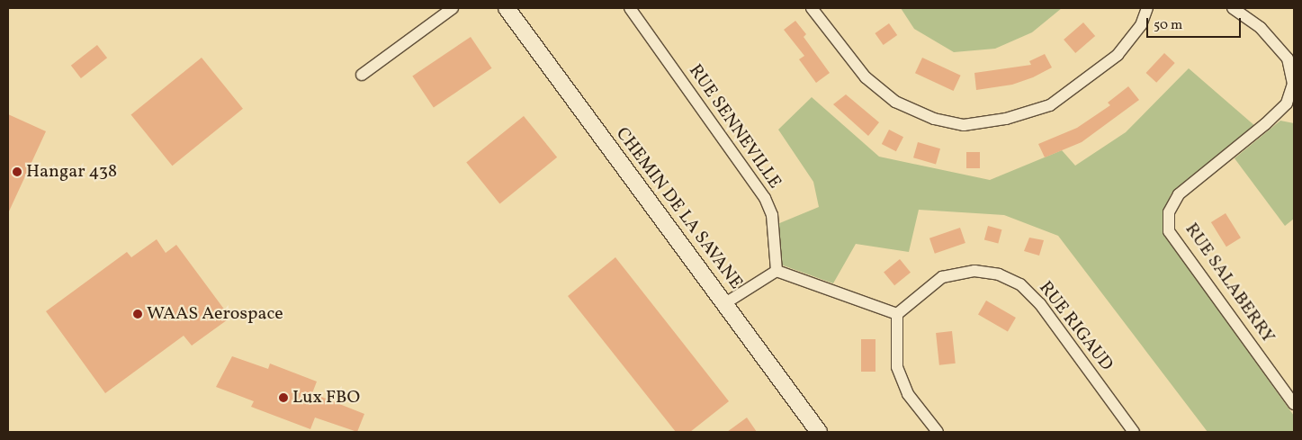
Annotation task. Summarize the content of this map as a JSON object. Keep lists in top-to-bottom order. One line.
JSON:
{"streets":{"street":["RUE SENNEVILLE","CHEMIN DE LA SAVANE","RUE SALABERRY","RUE RIGAUD"]},"places":["Hangar 438","WAAS Aerospace","Lux FBO"],"scale_bar":"50 m"}
